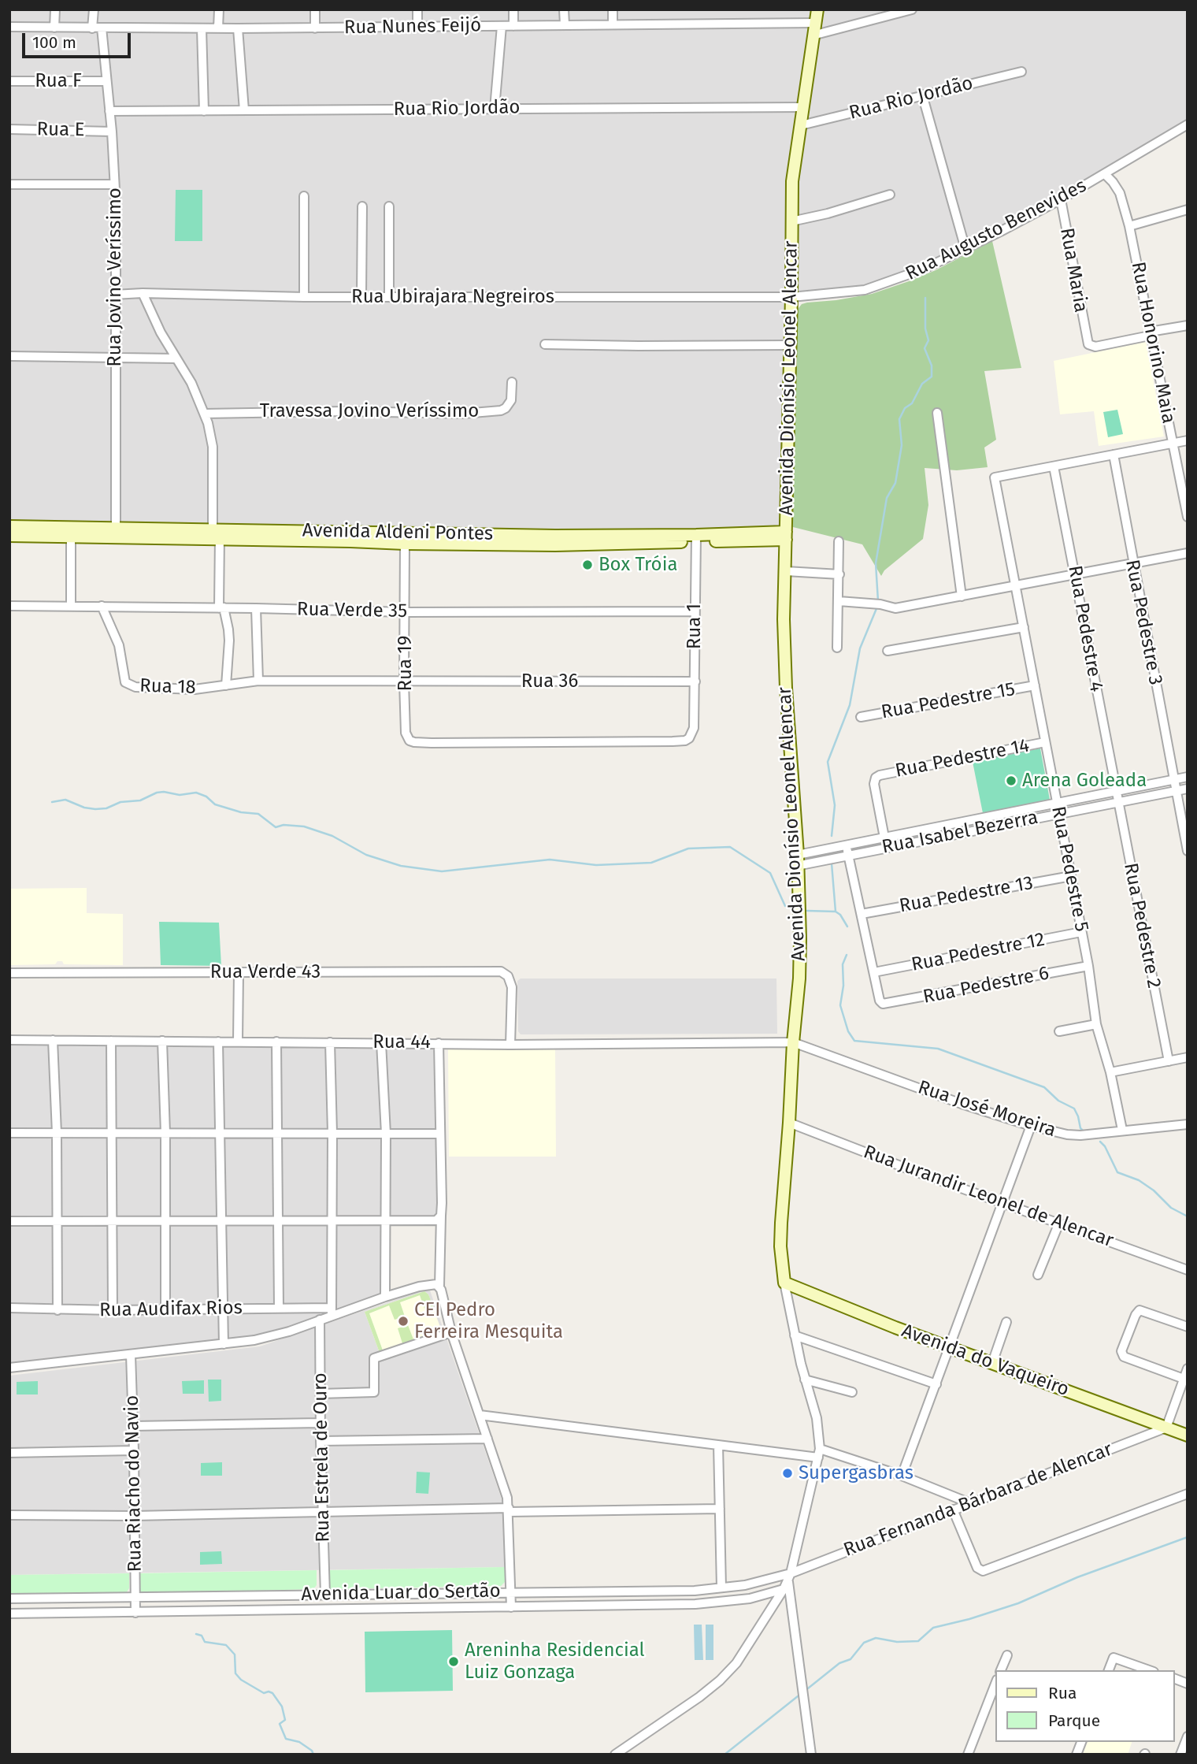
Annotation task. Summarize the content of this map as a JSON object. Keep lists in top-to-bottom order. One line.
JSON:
{"streets":{"main road":["Avenida Dionísio Leonel Alencar","Avenida Aldeni Pontes","Avenida do Vaqueiro"],"street":["Rua Nunes Feijó","Rua F","Rua Rio Jordão","Rua E","Rua Augusto Benevides","Rua Maria","Rua Jovino Veríssimo","Rua Ubirajara Negreiros","Rua Honorino Maia","Travessa Jovino Veríssimo","Rua Verde 35","Rua Pedestre 3","Rua 1","Rua Pedestre 4","Rua 19","Rua 36","Rua 18","Rua Pedestre 15","Rua Pedestre 14","Rua Isabel Bezerra","Rua Pedestre 5","Rua Pedestre 13","Rua Pedestre 2","Rua Pedestre 12","Rua Verde 43","Rua Pedestre 6","Rua 44","Rua José Moreira","Rua Jurandir Leonel de Alencar","Rua Audifax Rios","Rua Estrela de Ouro","Rua Riacho do Navio","Rua Fernanda Bárbara de Alencar","Avenida Luar do Sertão"]},"crossings":[["Rua Nunes Feijó","Rua Jovino Veríssimo"],["Rua Nunes Feijó","Avenida Dionísio Leonel Alencar"],["Rua F","Rua Jovino Veríssimo"],["Rua Rio Jordão","Rua Jovino Veríssimo"],["Rua Rio Jordão","Avenida Dionísio Leonel Alencar"],["Rua E","Rua Jovino Veríssimo"],["Rua Augusto Benevides","Rua Maria"],["Rua Augusto Benevides","Rua Ubirajara Negreiros"],["Rua Augusto Benevides","Rua Honorino Maia"],["Rua Augusto Benevides","Avenida Dionísio Leonel Alencar"],["Rua Maria","Rua Honorino Maia"],["Rua Jovino Veríssimo","Rua Ubirajara Negreiros"],["Rua Jovino Veríssimo","Avenida Aldeni Pontes"],["Rua Ubirajara Negreiros","Avenida Dionísio Leonel Alencar"],["Avenida Dionísio Leonel Alencar","Avenida Aldeni Pontes"],["Avenida Dionísio Leonel Alencar","Rua Isabel Bezerra"],["Avenida Dionísio Leonel Alencar","Rua 44"],["Avenida Dionísio Leonel Alencar","Rua José Moreira"],["Avenida Dionísio Leonel Alencar","Rua Jurandir Leonel de Alencar"],["Avenida Dionísio Leonel Alencar","Avenida do Vaqueiro"],["Avenida Dionísio Leonel Alencar","Rua Fernanda Bárbara de Alencar"],["Avenida Dionísio Leonel Alencar","Avenida Luar do Sertão"],["Avenida Aldeni Pontes","Rua 1"],["Avenida Aldeni Pontes","Rua 19"],["Rua Verde 35","Rua 1"],["Rua Verde 35","Rua 19"],["Rua Verde 35","Rua 18"],["Rua Pedestre 3","Rua Isabel Bezerra"],["Rua 1","Rua 19"],["Rua 1","Rua 36"],["Rua Pedestre 4","Rua Isabel Bezerra"],["Rua Pedestre 4","Rua Pedestre 5"],["Rua Pedestre 4","Rua Pedestre 2"],["Rua 19","Rua 36"],["Rua 19","Rua 18"],["Rua 36","Rua 18"],["Rua Pedestre 15","Rua Pedestre 5"],["Rua Pedestre 14","Rua Isabel Bezerra"],["Rua Pedestre 14","Rua Pedestre 5"],["Rua Isabel Bezerra","Rua Pedestre 5"],["Rua Isabel Bezerra","Rua Pedestre 2"],["Rua Pedestre 5","Rua Pedestre 13"],["Rua Pedestre 5","Rua Pedestre 12"],["Rua Pedestre 5","Rua Pedestre 6"],["Rua Pedestre 5","Rua José Moreira"],["Rua Pedestre 12","Rua Pedestre 6"],["Rua Verde 43","Rua 44"],["Rua 44","Rua José Moreira"],["Avenida do Vaqueiro","Rua Fernanda Bárbara de Alencar"],["Rua Estrela de Ouro","Avenida Luar do Sertão"],["Rua Riacho do Navio","Avenida Luar do Sertão"],["Rua Fernanda Bárbara de Alencar","Avenida Luar do Sertão"]],"places":["Box Tróia","Arena Goleada","CEI Pedro Ferreira Mesquita","Supergasbras","Areninha Residencial Luiz Gonzaga"],"legend":["Rua","Parque"],"scale_bar":"100 m"}
